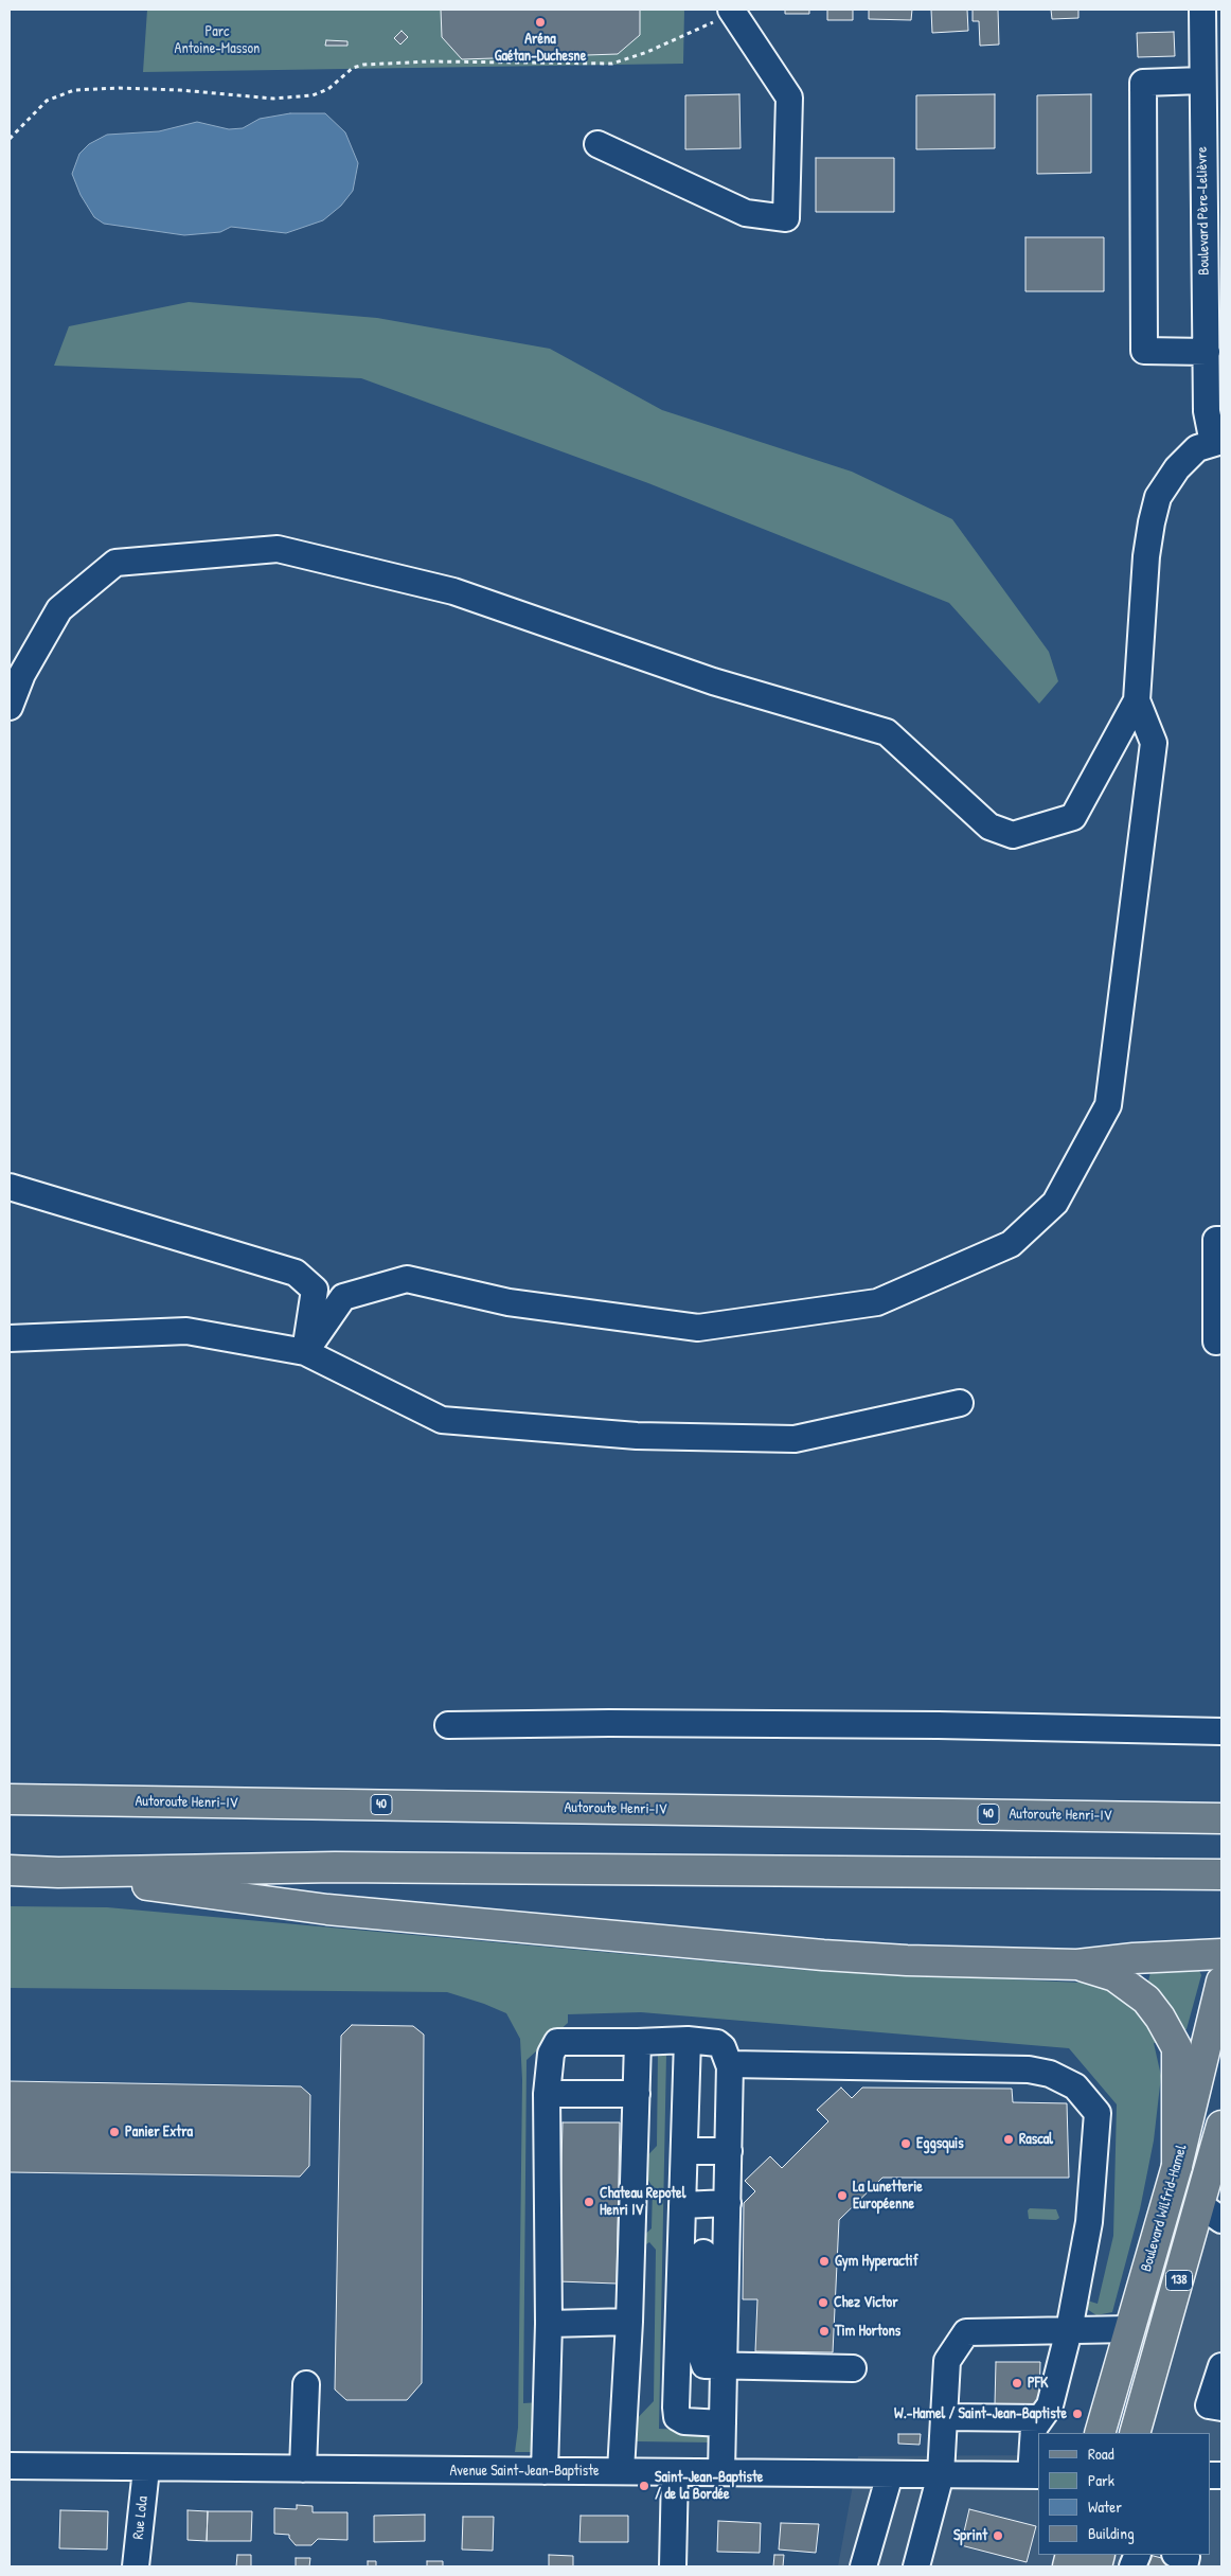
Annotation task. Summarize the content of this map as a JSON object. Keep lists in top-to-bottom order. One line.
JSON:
{"streets":{"main road":["Autoroute Henri-IV","40","Boulevard Wilfrid-Hamel","138"],"street":["Boulevard Père-Lelièvre","Avenue Saint-Jean-Baptiste","Rue Lola"]},"crossings":[["Avenue Saint-Jean-Baptiste","Rue Lola"]],"parks":["Parc Antoine-Masson"],"places":["Aréna Gaétan-Duchesne","Panier Extra","Rascal","Eggsquis","La Lunetterie Européenne","Chateau Repotel Henri IV","Gym Hyperactif","Chez Victor","Tim Hortons","PFK","W.-Hamel / Saint-Jean-Baptiste","Saint-Jean-Baptiste / de la Bordée","Sprint"],"legend":["Road","Park","Water","Building"]}
